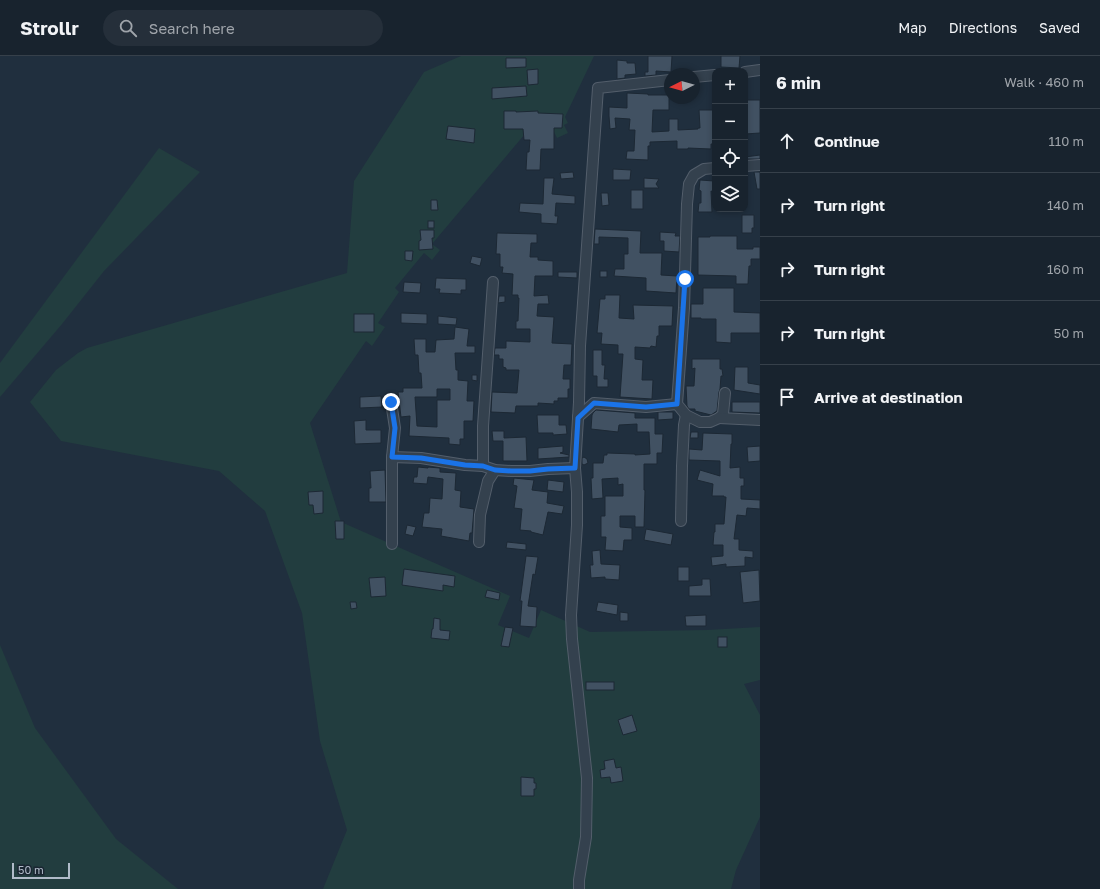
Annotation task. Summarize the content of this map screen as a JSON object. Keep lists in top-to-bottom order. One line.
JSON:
{"scale_bar":"50 m","north":"left","page":{"header":"Strollr","search":"Search here","nav":["Map","Directions","Saved"],"heading":["6 min","Walk · 460 m"],"map_buttons":["+","−"],"list":[["Continue","110 m"],["Turn right","140 m"],["Turn right","160 m"],["Turn right","50 m"],"Arrive at destination"],"scale":"50 m"}}
